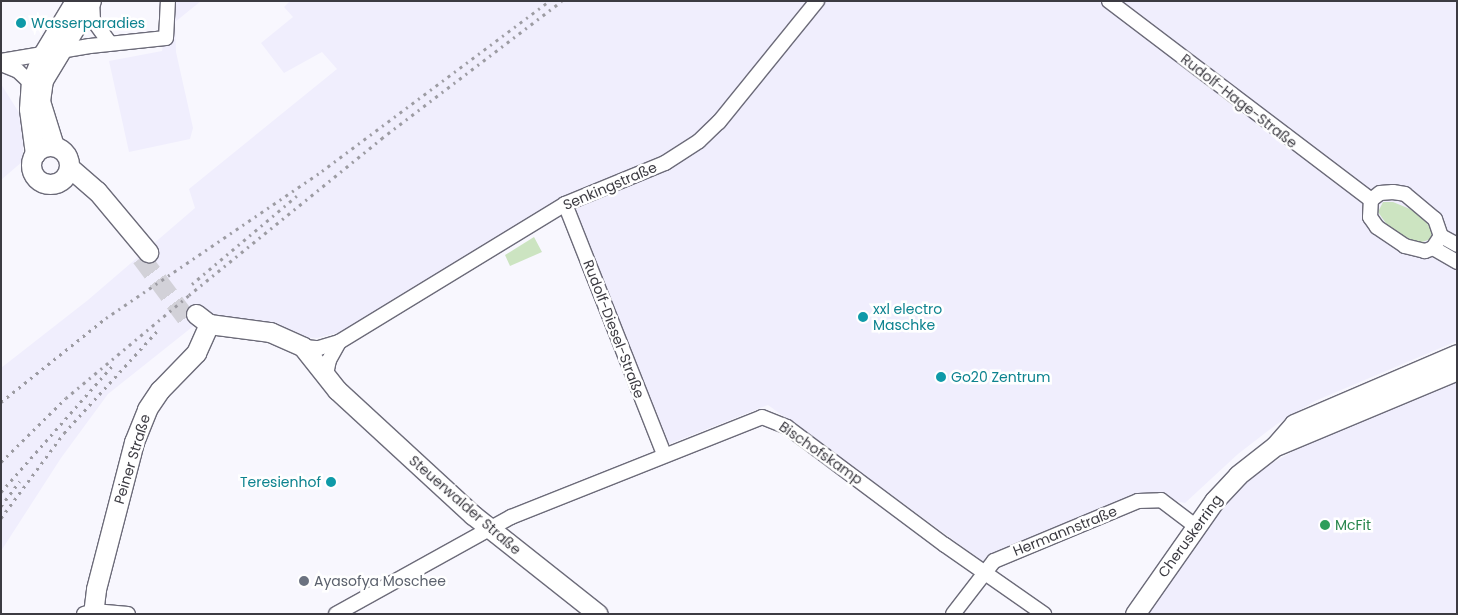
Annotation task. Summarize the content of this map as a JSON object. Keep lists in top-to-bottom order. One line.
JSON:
{"streets":{"street":["Rudolf-Hage-Straße","Senkingstraße","Rudolf-Diesel-Straße","Bischofskamp","Peiner Straße","Steuerwalder Straße","Hermannstraße","Cheruskerring"]},"crossings":[["Senkingstraße","Rudolf-Diesel-Straße"],["Senkingstraße","Steuerwalder Straße"],["Rudolf-Diesel-Straße","Bischofskamp"],["Bischofskamp","Steuerwalder Straße"],["Bischofskamp","Hermannstraße"],["Peiner Straße","Steuerwalder Straße"],["Hermannstraße","Cheruskerring"]],"places":["Wasserparadies","xxl electro Maschke","Go20 Zentrum","Teresienhof","McFit","Ayasofya Moschee"]}
